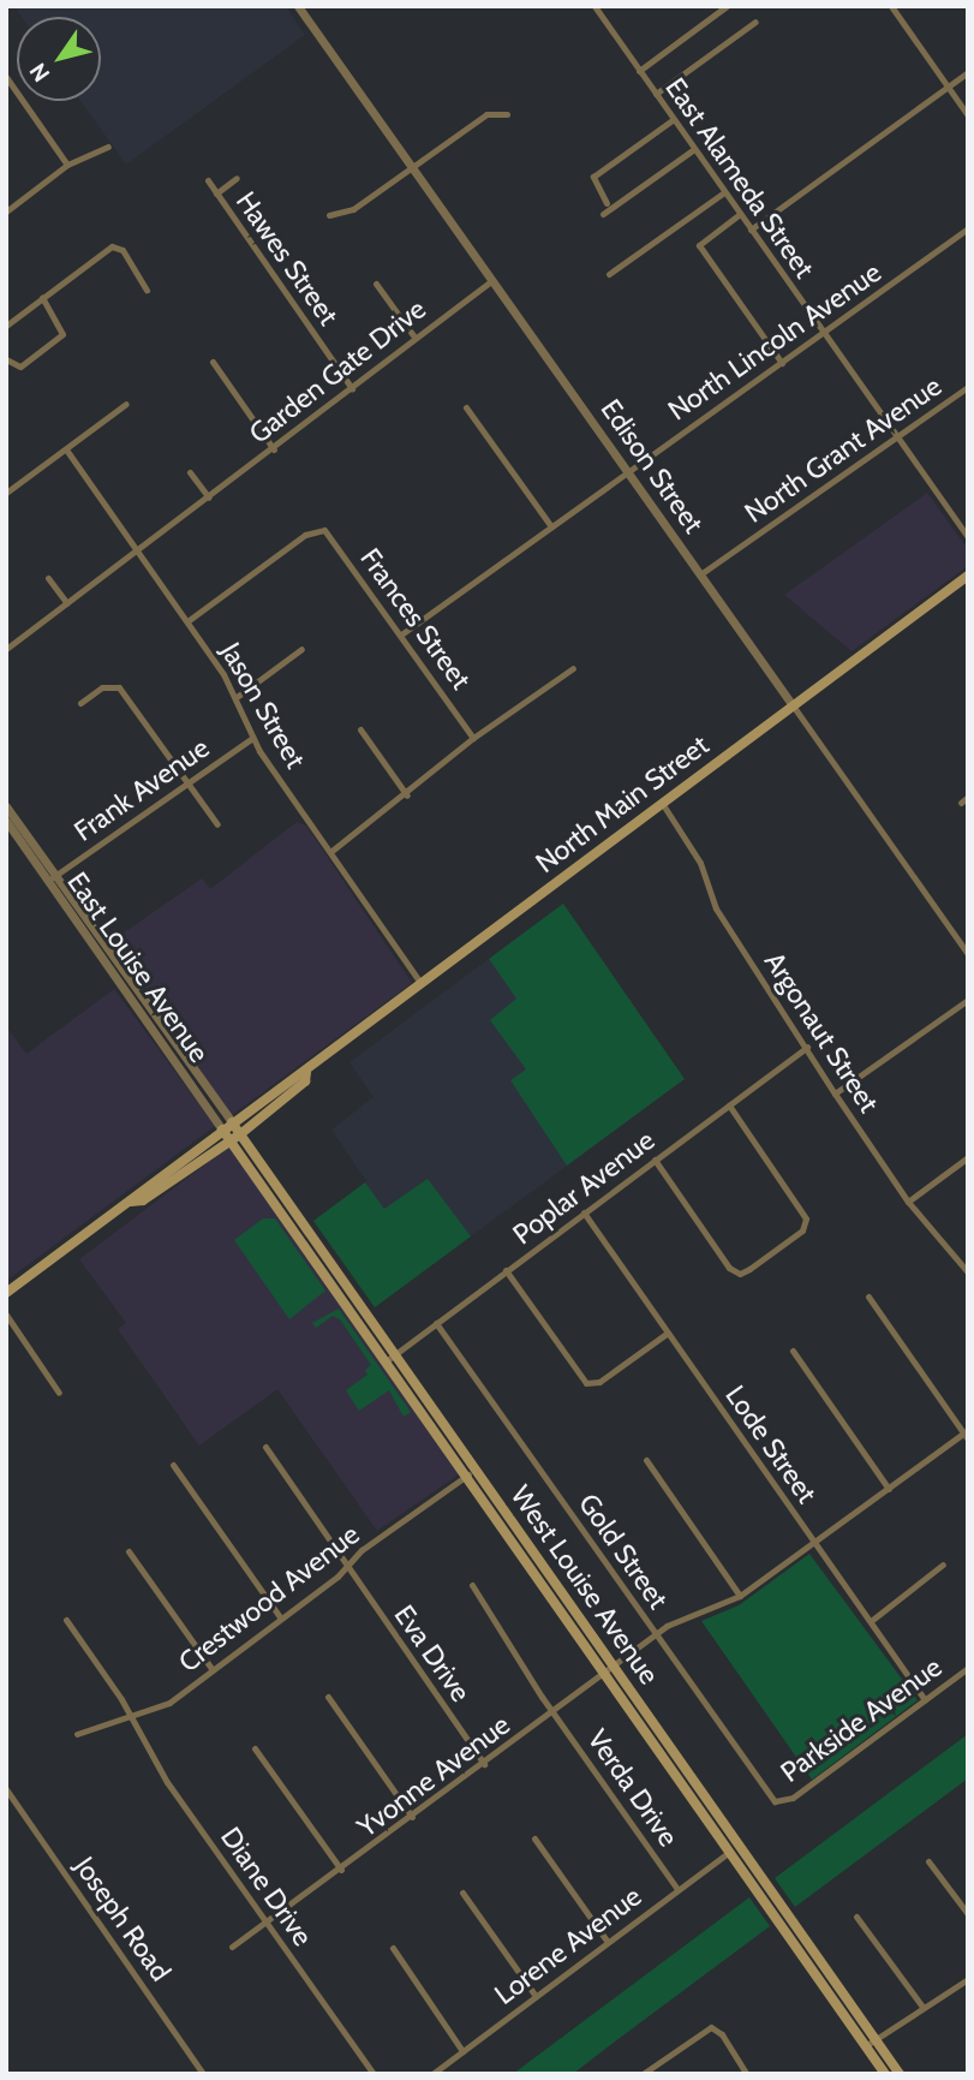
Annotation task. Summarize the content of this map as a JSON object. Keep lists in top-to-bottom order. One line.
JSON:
{"streets":{"main road":["North Main Street","East Louise Avenue","West Louise Avenue"],"street":["East Alameda Street","Hawes Street","North Lincoln Avenue","Garden Gate Drive","North Grant Avenue","Edison Street","Frances Street","Jason Street","Frank Avenue","Argonaut Street","Poplar Avenue","Lode Street","Gold Street","Crestwood Avenue","Eva Drive","Parkside Avenue","Yvonne Avenue","Verda Drive","Diane Drive","Joseph Road","Lorene Avenue"]},"crossings":[["East Alameda Street","North Lincoln Avenue"],["East Alameda Street","North Grant Avenue"],["Hawes Street","Garden Gate Drive"],["North Lincoln Avenue","Edison Street"],["North Lincoln Avenue","Frances Street"],["Garden Gate Drive","Edison Street"],["Garden Gate Drive","Jason Street"],["North Grant Avenue","Edison Street"],["Edison Street","North Main Street"],["Frances Street","Jason Street"],["Jason Street","Frank Avenue"],["Jason Street","North Main Street"],["Frank Avenue","East Louise Avenue"],["North Main Street","East Louise Avenue"],["North Main Street","Argonaut Street"],["North Main Street","West Louise Avenue"],["East Louise Avenue","West Louise Avenue"],["Argonaut Street","Poplar Avenue"],["Poplar Avenue","Lode Street"],["Poplar Avenue","Gold Street"],["Poplar Avenue","West Louise Avenue"],["Lode Street","Parkside Avenue"],["Lode Street","Yvonne Avenue"],["Gold Street","Parkside Avenue"],["Gold Street","Yvonne Avenue"],["West Louise Avenue","Crestwood Avenue"],["West Louise Avenue","Yvonne Avenue"],["West Louise Avenue","Lorene Avenue"],["Crestwood Avenue","Eva Drive"],["Crestwood Avenue","Diane Drive"],["Eva Drive","Yvonne Avenue"],["Yvonne Avenue","Verda Drive"],["Yvonne Avenue","Diane Drive"],["Verda Drive","Lorene Avenue"]],"north":"bottom left"}
